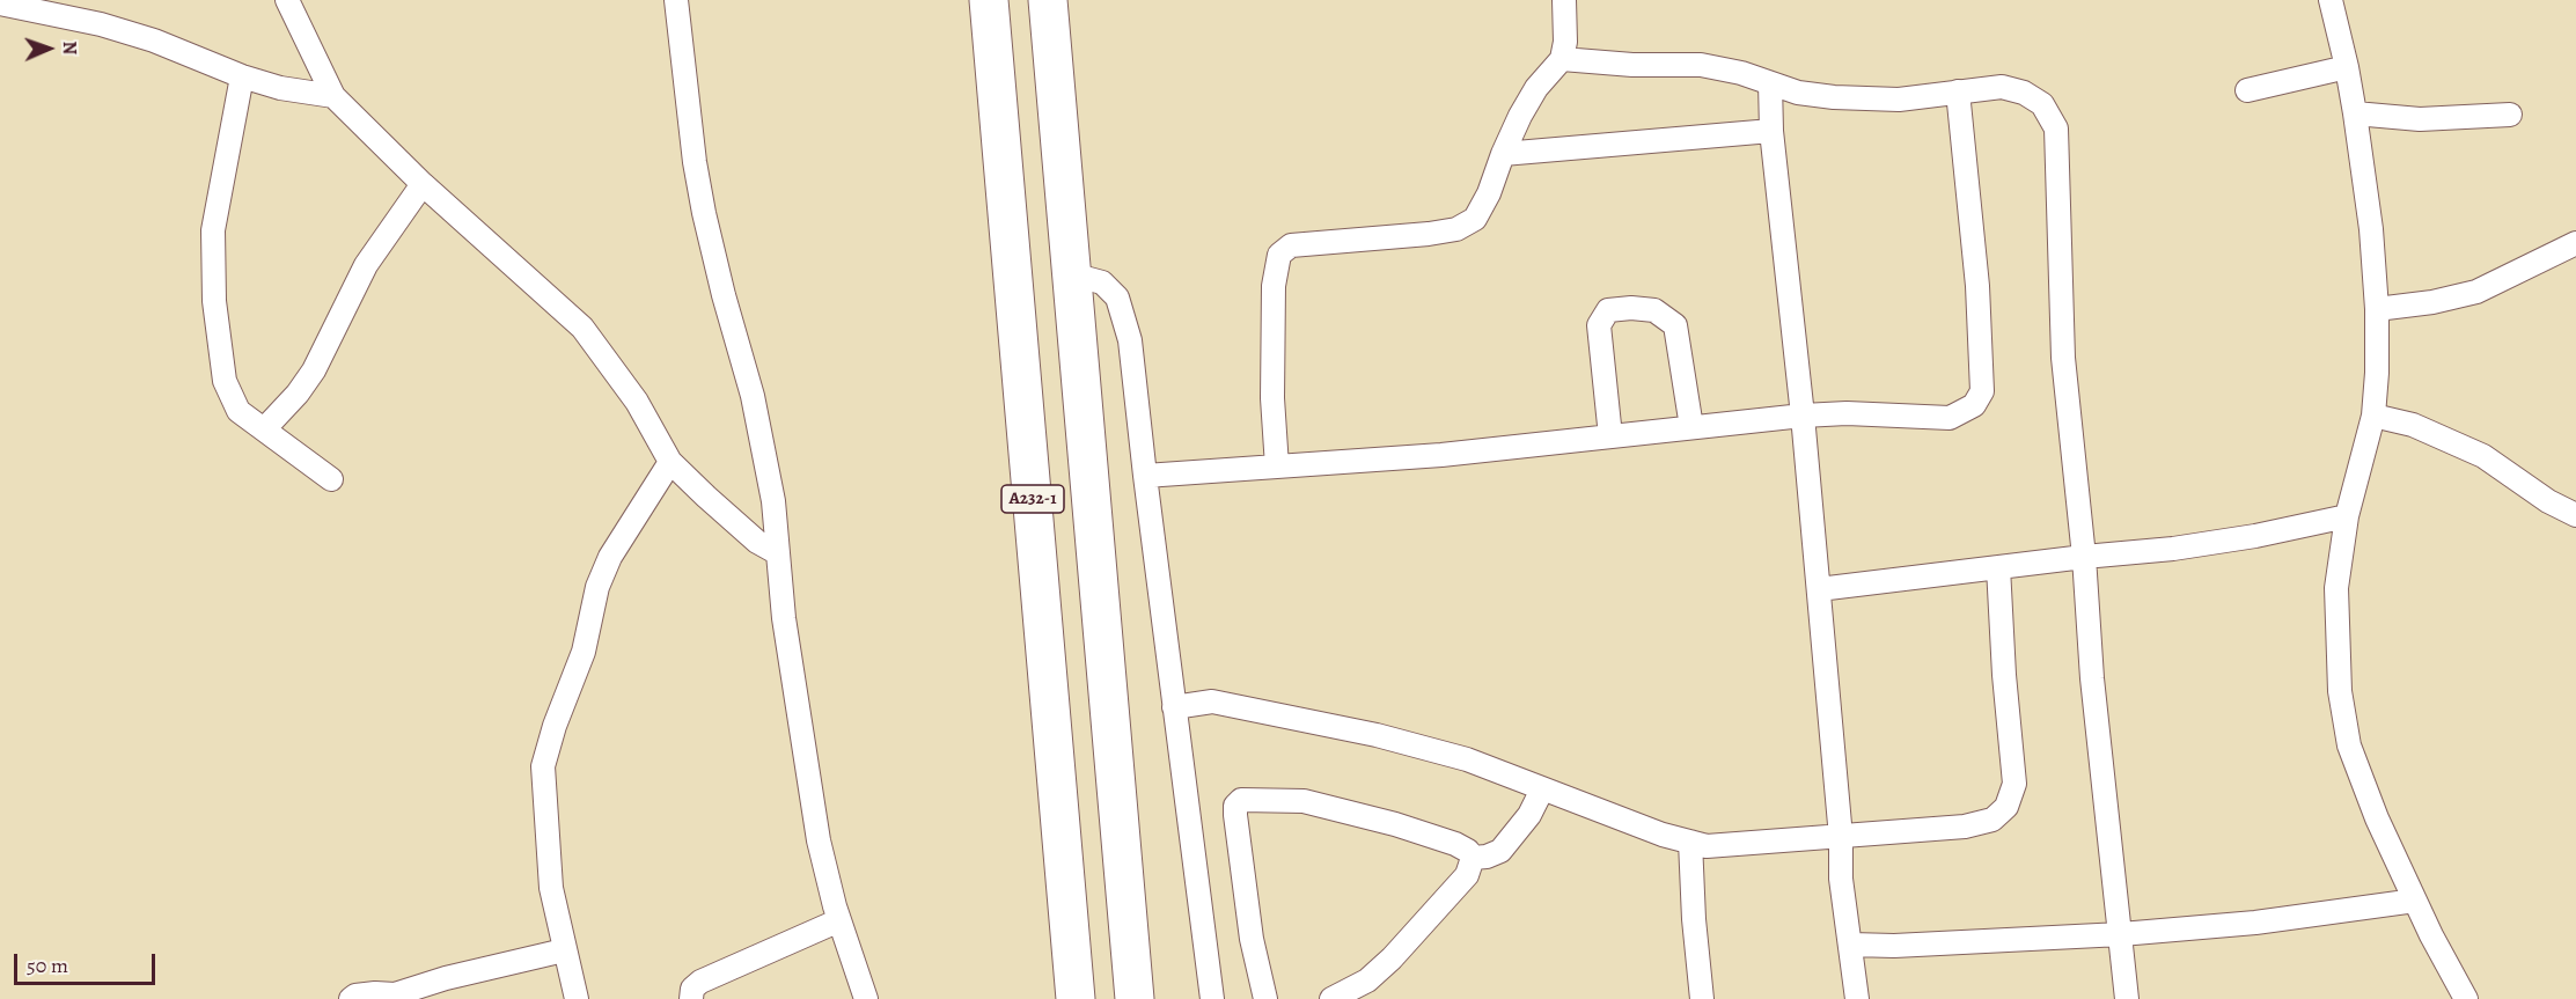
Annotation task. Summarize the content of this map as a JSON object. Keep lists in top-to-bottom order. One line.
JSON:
{"streets":{"highway":["A232-1"]},"scale_bar":"50 m","north":"right"}
